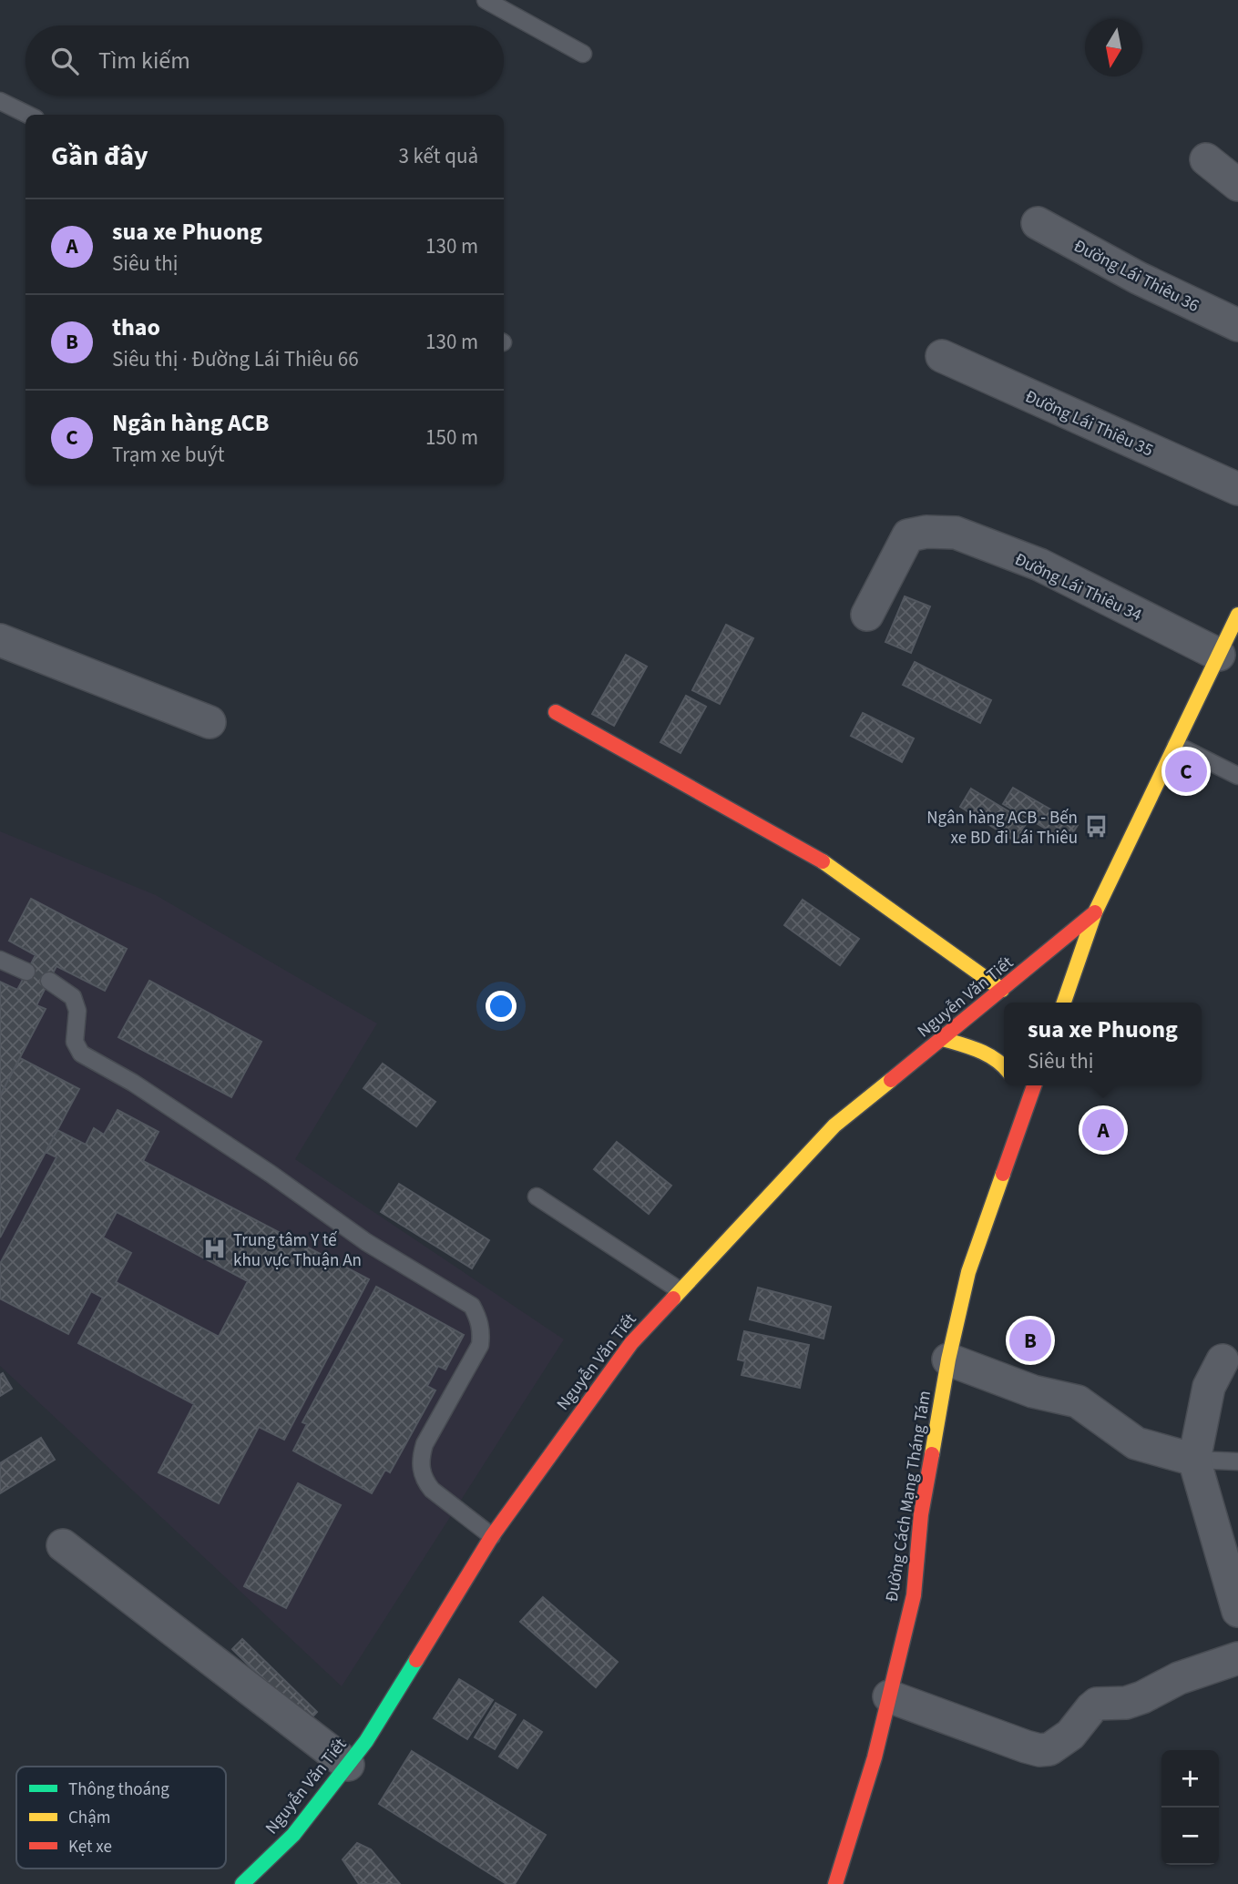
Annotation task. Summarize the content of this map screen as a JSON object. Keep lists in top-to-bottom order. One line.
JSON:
{"streets":{"street":["Đường Lái Thiêu 36","Đường Lái Thiêu 35","Đường Lái Thiêu 34","Nguyễn Văn Tiết","Đường Cách Mạng Tháng Tám"]},"places":{"bus stop":["Ngân hàng ACB - Bến xe BD đi Lái Thiêu"],"hospital":["Trung tâm Y tế khu vực Thuận An"]},"legend":["Thông thoáng","Chậm","Kẹt xe"],"north":"bottom","page":{"search":"Tìm kiếm","heading":["Gần đây","3 kết quả"],"list":[{"mark":"A","name":"sua xe Phuong","note":"Siêu thị","value":"130 m"},{"mark":"B","name":"thao","note":"Siêu thị · Đường Lái Thiêu 66","value":"130 m"},{"mark":"C","name":"Ngân hàng ACB","note":"Trạm xe buýt","value":"150 m"}],"pins":["C","A","B"],"popup":["sua xe Phuong","Siêu thị"],"map_buttons":["+","−"]}}
